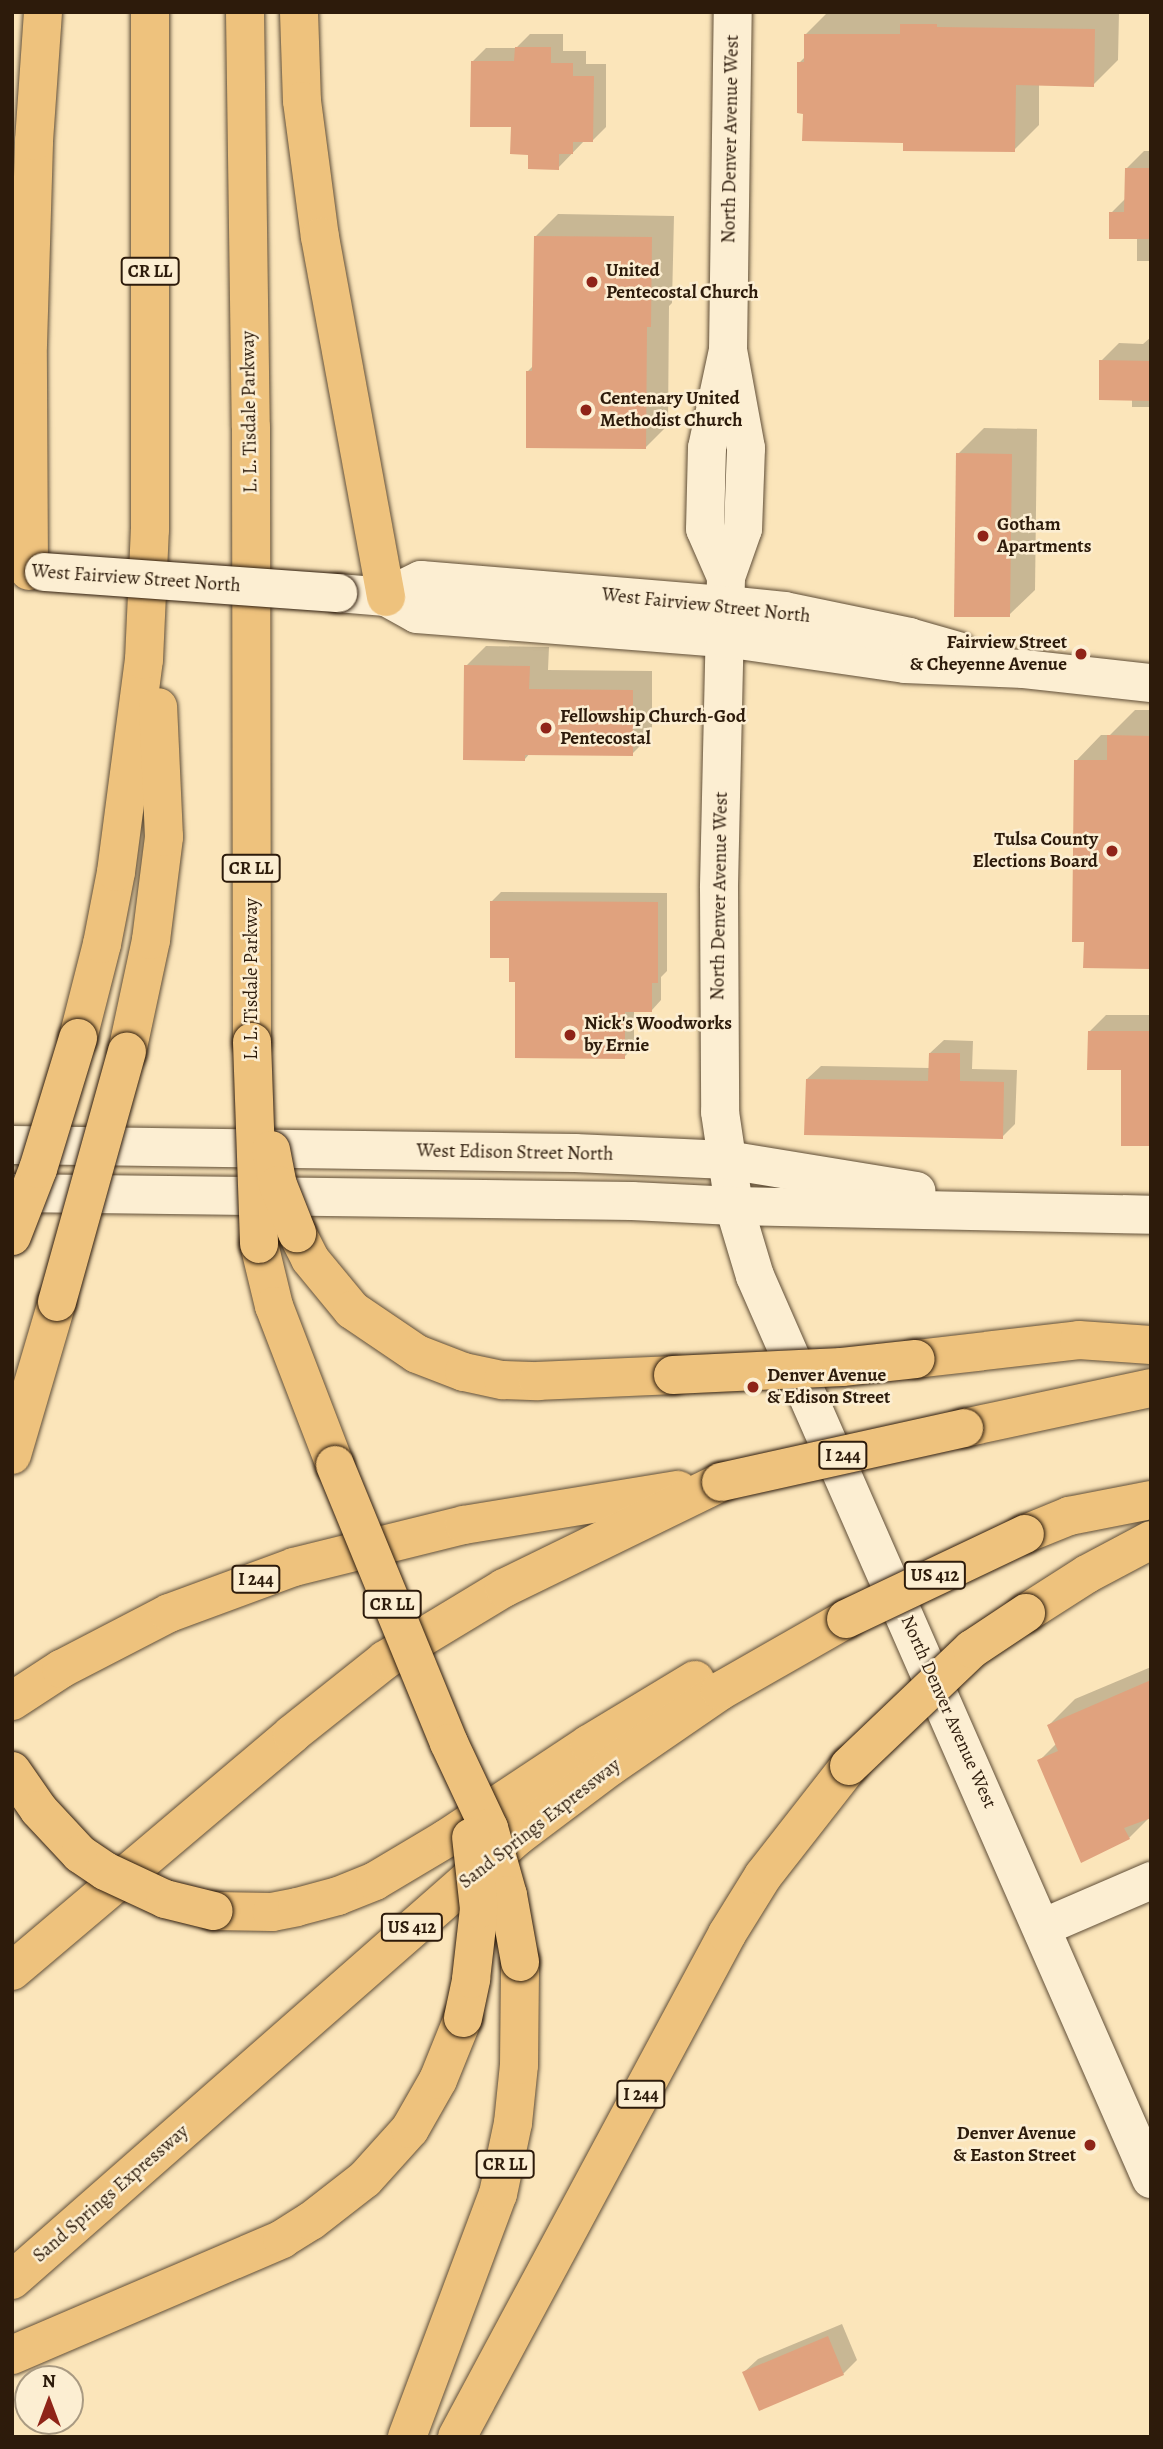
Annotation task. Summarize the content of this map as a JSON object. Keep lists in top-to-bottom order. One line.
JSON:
{"streets":{"highway":["CR LL","L. L. Tisdale Parkway","I 244","US 412","Sand Springs Expressway"],"street":["North Denver Avenue West","West Fairview Street North","West Edison Street North"]},"crossings":[["North Denver Avenue West","West Fairview Street North"],["North Denver Avenue West","West Edison Street North"],["CR LL","L. L. Tisdale Parkway"]],"places":["United Pentecostal Church","Centenary United Methodist Church","Gotham Apartments","Fairview Street & Cheyenne Avenue","Fellowship Church-God Pentecostal","Tulsa County Elections Board","Nick's Woodworks by Ernie","Denver Avenue & Edison Street","Denver Avenue & Easton Street"],"north":"top"}
